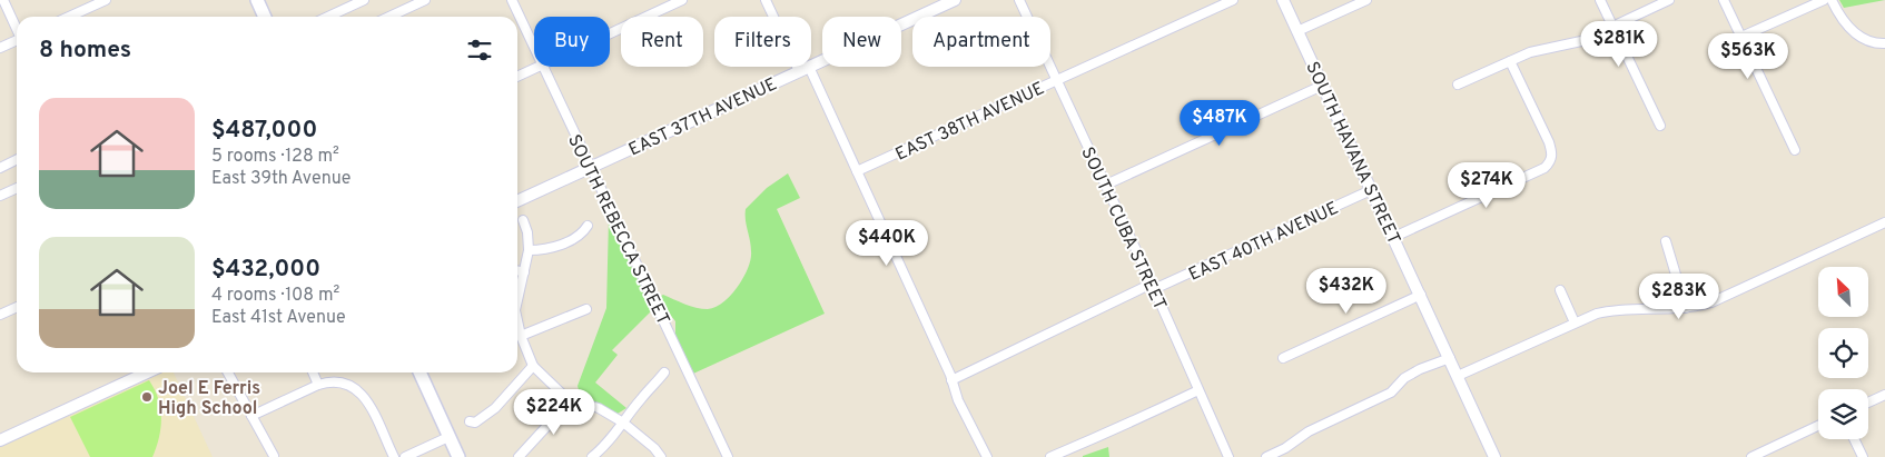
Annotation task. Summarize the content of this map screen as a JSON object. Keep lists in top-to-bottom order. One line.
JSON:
{"streets":{"street":["EAST 37TH AVENUE","EAST 38TH AVENUE","SOUTH HAVANA STREET","SOUTH CUBA STREET","SOUTH REBECCA STREET","EAST 40TH AVENUE"]},"crossings":[["EAST 37TH AVENUE","SOUTH REBECCA STREET"],["EAST 38TH AVENUE","SOUTH CUBA STREET"],["SOUTH HAVANA STREET","EAST 40TH AVENUE"],["SOUTH CUBA STREET","EAST 40TH AVENUE"]],"places":["Joel E Ferris High School"],"north":"top left","page":{"chip":["Buy","Rent","Filters","New","Apartment"],"heading":"8 homes","price":["$281K","$563K","$487K","$274K","$440K","$432K","$283K","$224K"],"list":[{"name":"$487,000","note":"5 rooms · 128 m² · East 39th Avenue"},{"name":"$432,000","note":"4 rooms · 108 m² · East 41st Avenue"}]}}
